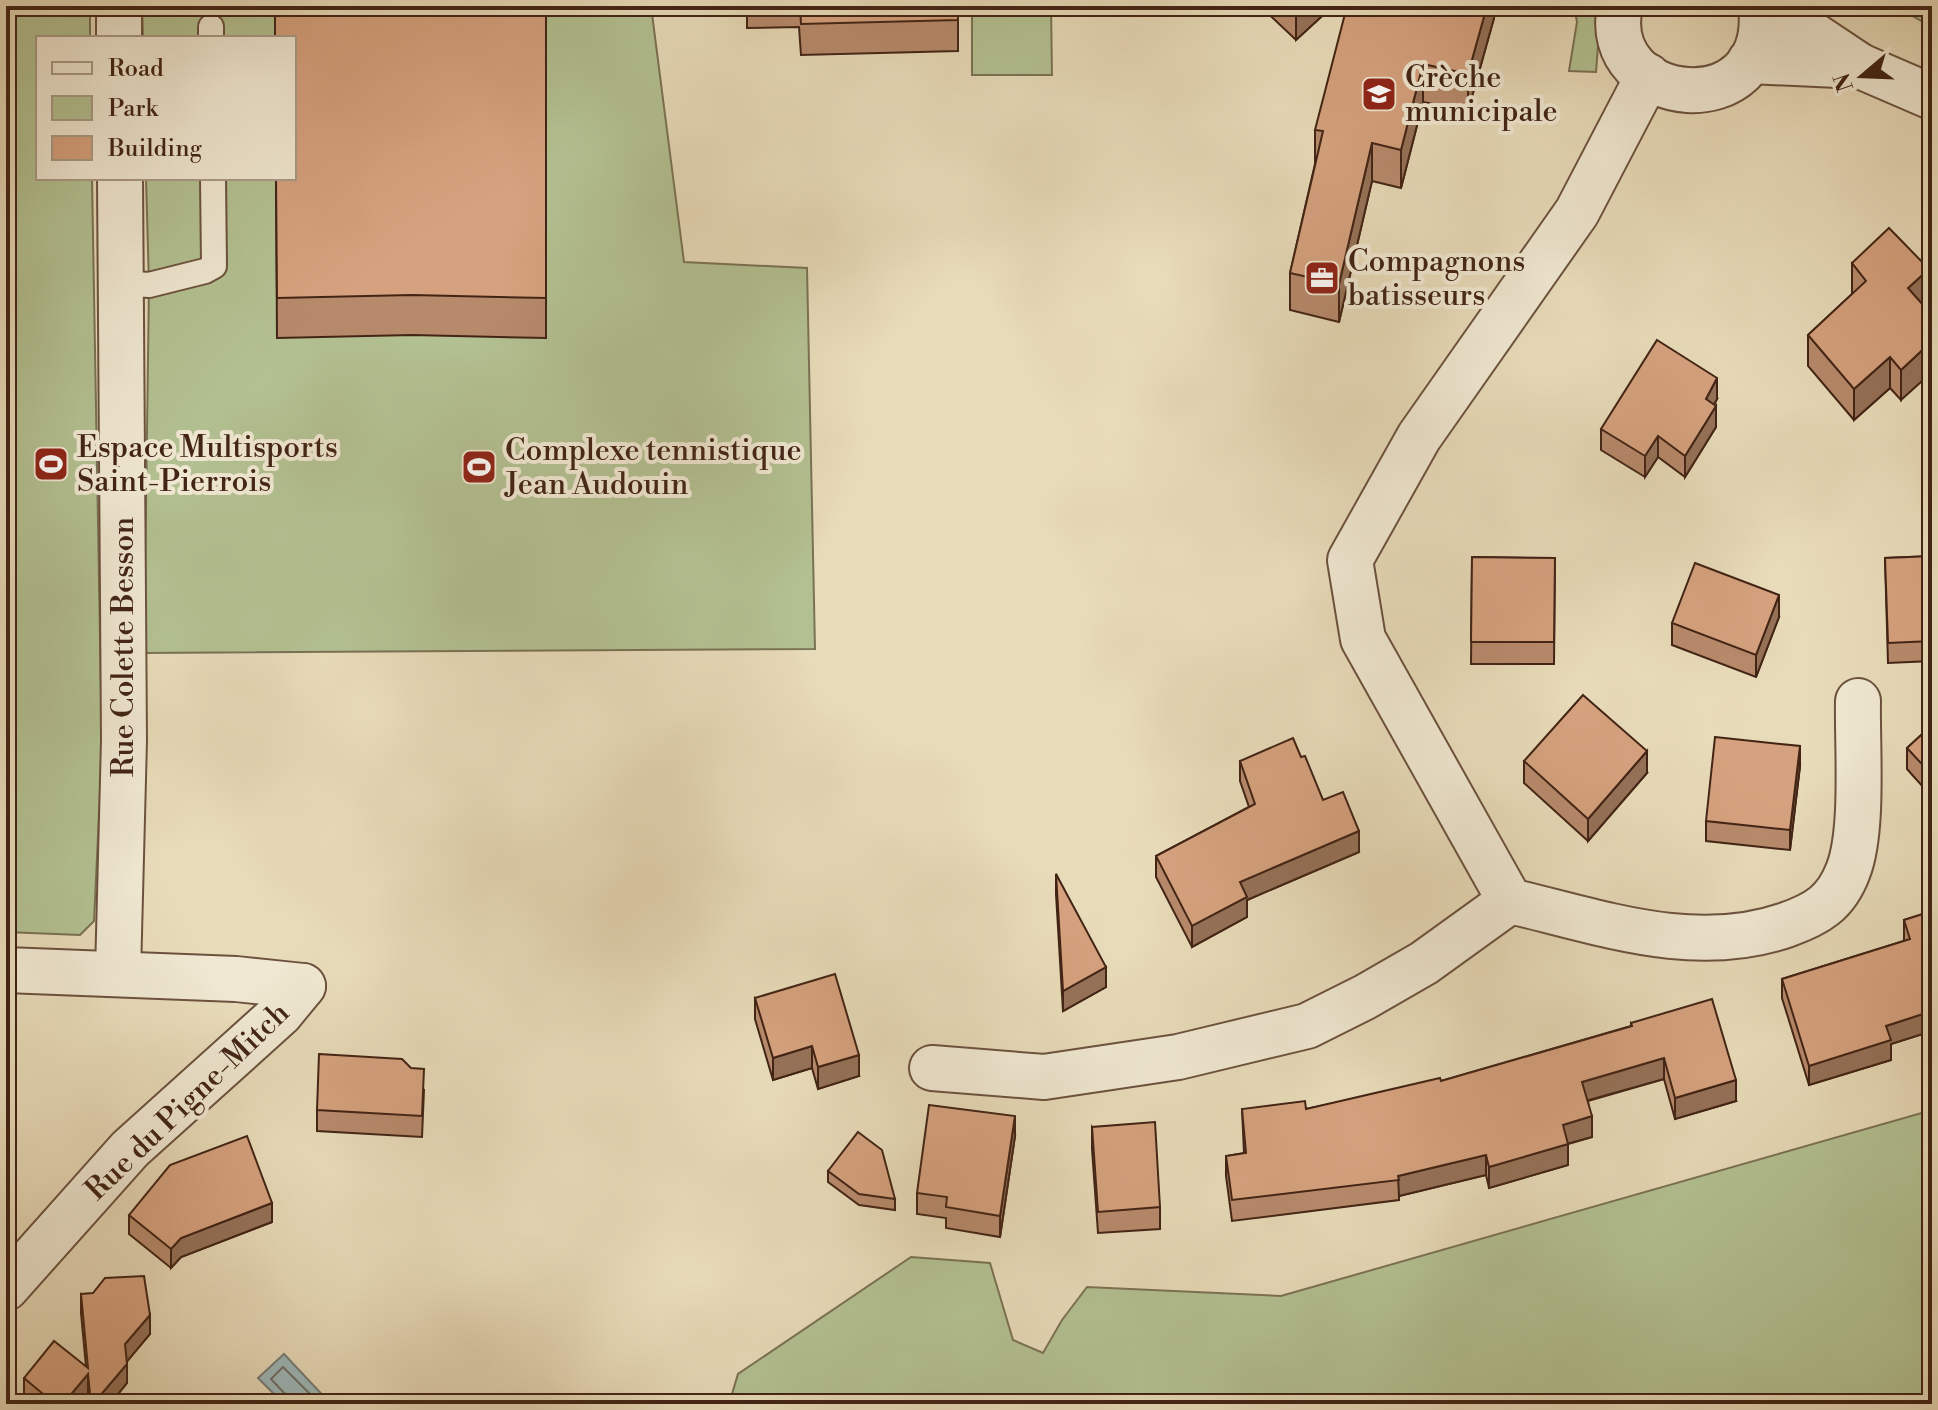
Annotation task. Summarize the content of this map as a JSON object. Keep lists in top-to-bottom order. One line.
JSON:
{"streets":{"street":["Rue Colette Besson","Rue du Pigne-Mitch"]},"crossings":[["Rue Colette Besson","Rue du Pigne-Mitch"]],"places":{"school or university":["Crèche municipale"],"office":["Compagnons batisseurs"],"sports":["Espace Multisports Saint-Pierrois","Complexe tennistique Jean Audouin"]},"legend":["Road","Park","Building"],"north":"left"}
